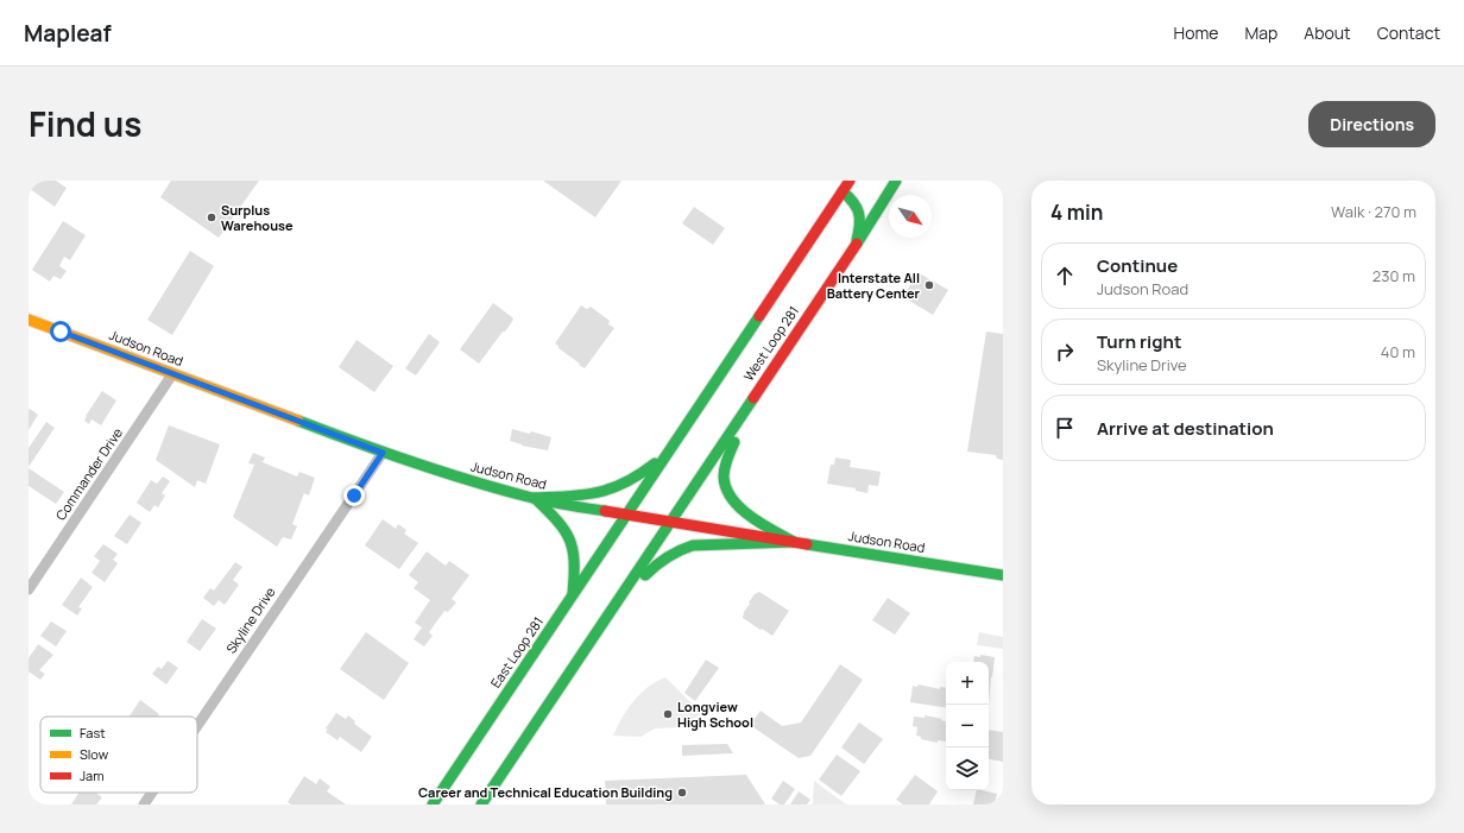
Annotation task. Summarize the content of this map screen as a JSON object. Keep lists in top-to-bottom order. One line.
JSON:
{"streets":{"main road":["West Loop 281","Judson Road","East Loop 281"],"street":["Commander Drive","Skyline Drive"]},"crossings":[["West Loop 281","Judson Road"],["West Loop 281","East Loop 281"],["Judson Road","Commander Drive"],["Judson Road","Skyline Drive"],["Judson Road","East Loop 281"]],"places":["Surplus Warehouse","Interstate All Battery Center","Longview High School","Career and Technical Education Building"],"legend":["Fast","Slow","Jam"],"north":"bottom right","page":{"header":"Mapleaf","nav":["Home","Map","About","Contact"],"title":"Find us","buttons":"Directions","heading":["4 min","Walk · 270 m"],"list":[["Continue","Judson Road","230 m"],["Turn right","Skyline Drive","40 m"],"Arrive at destination"],"map_buttons":["+","−"]}}
